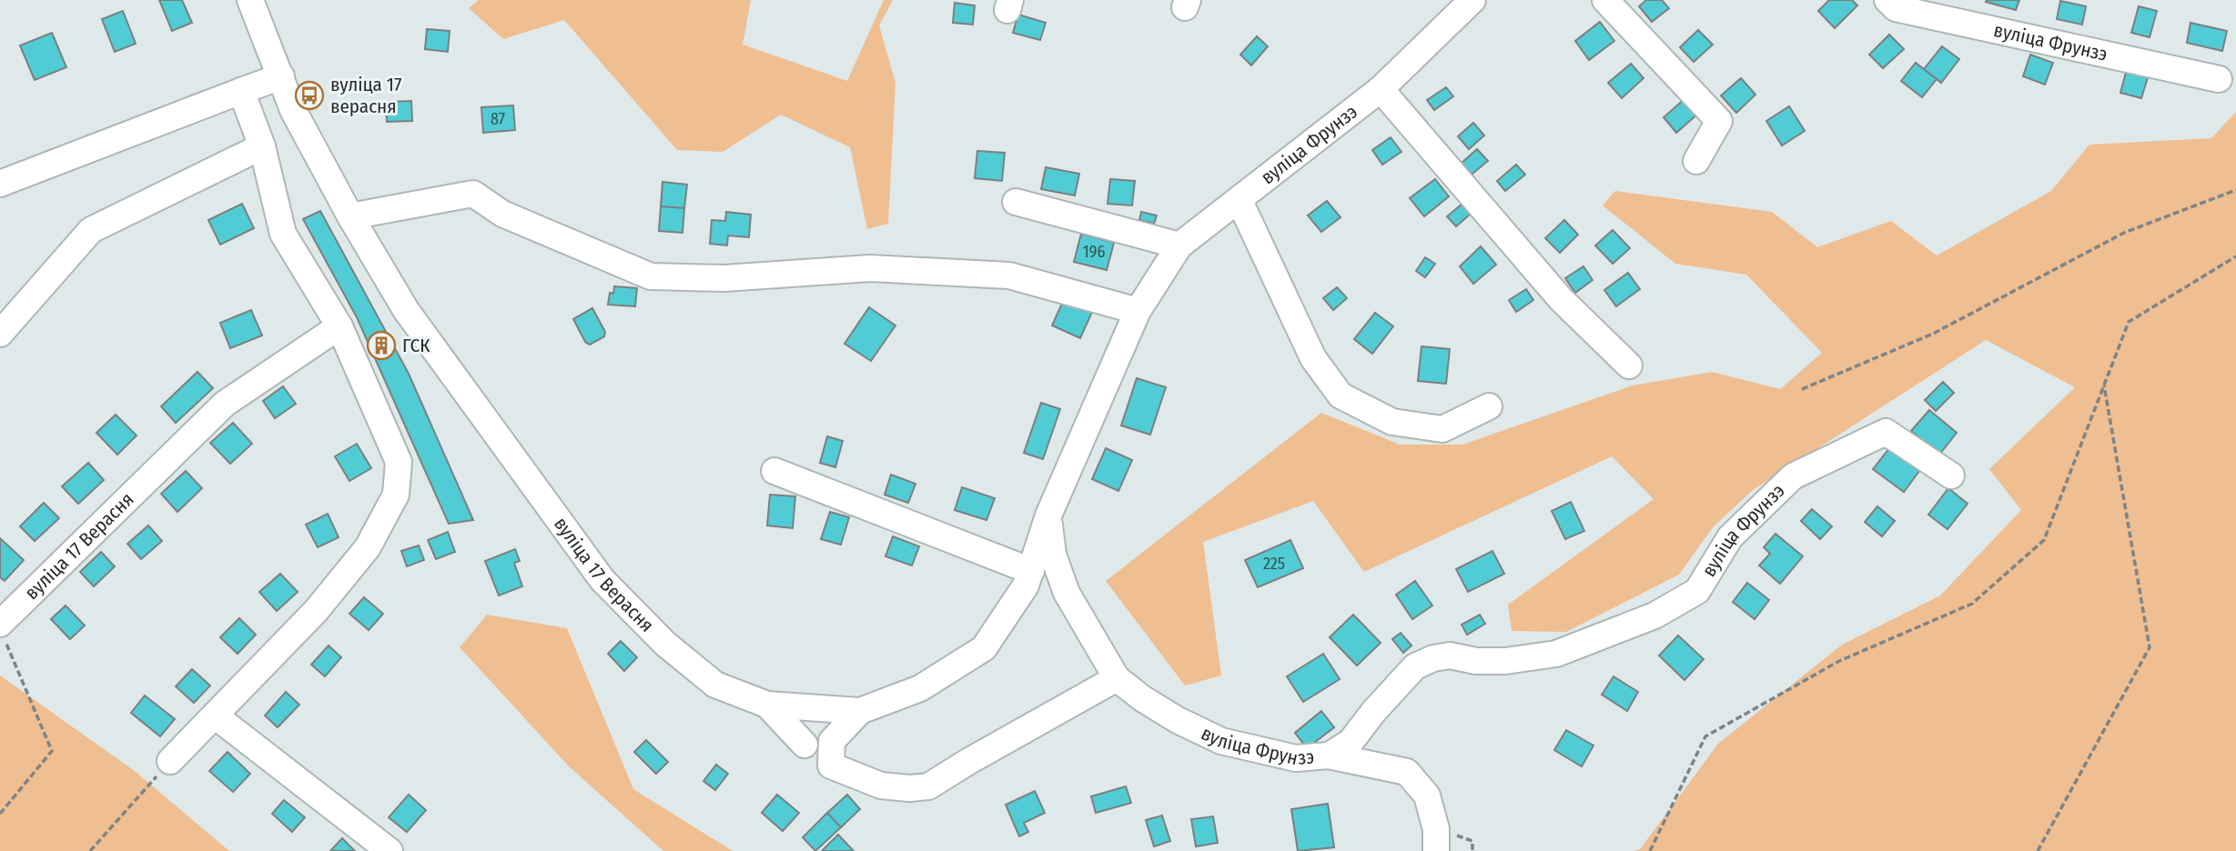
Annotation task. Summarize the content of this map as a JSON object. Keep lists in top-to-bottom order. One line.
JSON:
{"streets":{"street":["вуліца Фрунзэ","вуліца 17 Верасня"]},"crossings":[["вуліца Фрунзэ","вуліца 17 Верасня"]],"places":{"bus stop":["вуліца 17 верасня"],"building":["ГСК"]},"house_numbers":["87","196","225"]}
